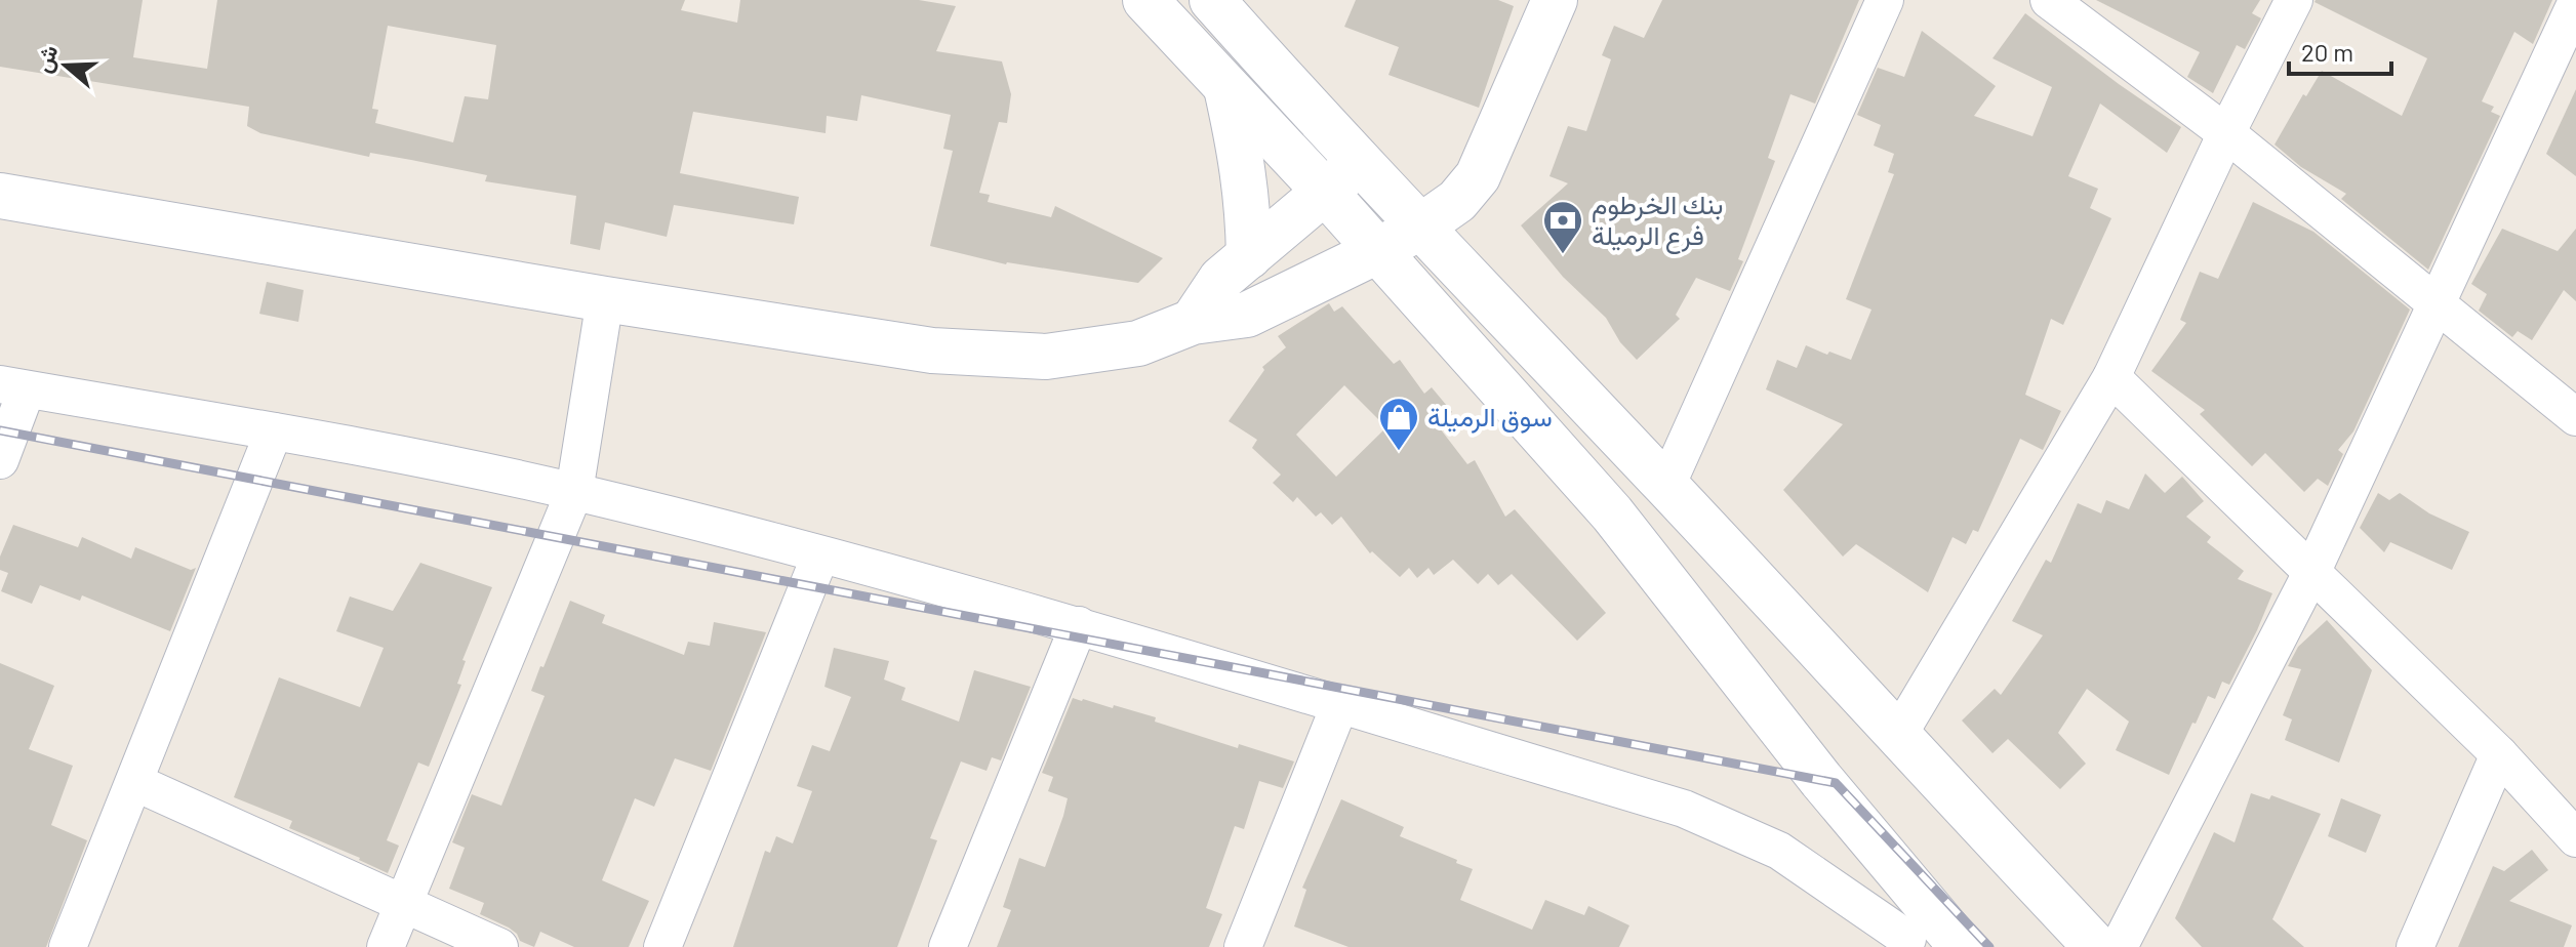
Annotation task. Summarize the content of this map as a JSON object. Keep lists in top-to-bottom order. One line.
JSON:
{"places":{"bank":["بنك الخرطوم فرع الرميلة"],"shop":["سوق الرميلة"]},"scale_bar":"20 m","north":"left"}
